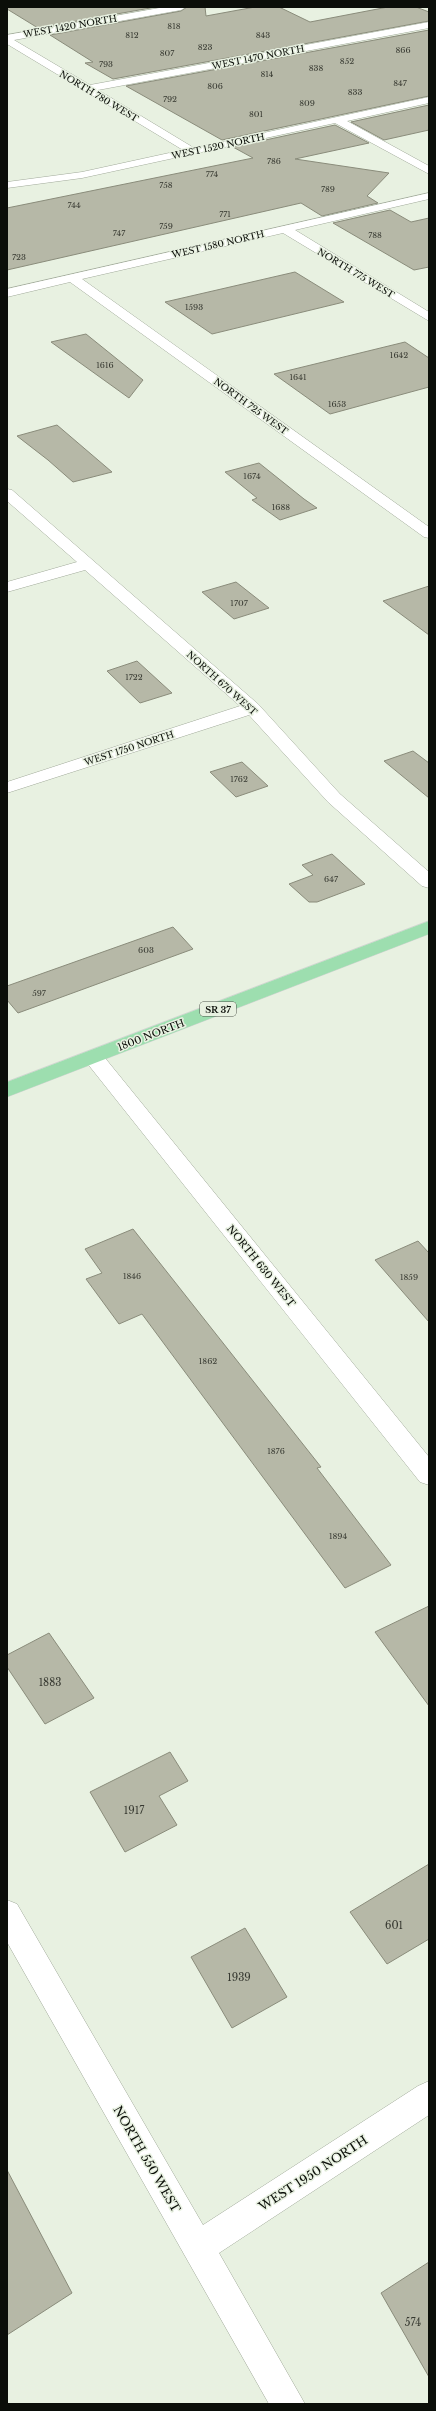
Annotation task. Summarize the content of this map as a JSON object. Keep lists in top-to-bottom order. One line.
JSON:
{"streets":{"main road":["SR 37","1800 NORTH"],"street":["WEST 1420 NORTH","WEST 1470 NORTH","NORTH 780 WEST","WEST 1520 NORTH","WEST 1580 NORTH","NORTH 775 WEST","NORTH 725 WEST","NORTH 670 WEST","WEST 1750 NORTH","NORTH 630 WEST","NORTH 550 WEST","WEST 1950 NORTH"]},"crossings":[["WEST 1420 NORTH","NORTH 780 WEST"],["WEST 1470 NORTH","NORTH 780 WEST"],["NORTH 780 WEST","WEST 1520 NORTH"],["WEST 1580 NORTH","NORTH 775 WEST"],["WEST 1580 NORTH","NORTH 725 WEST"],["NORTH 670 WEST","WEST 1750 NORTH"],["1800 NORTH","NORTH 630 WEST"],["NORTH 550 WEST","WEST 1950 NORTH"]],"house_numbers":["818","812","843","823","866","807","852","793","838","814","847","806","833","792","809","801","786","774","758","789","744","771","759","747","788","723","1593","1642","1616","1641","1653","1674","1688","1707","1722","1762","647","603","597","1846","1859","1862","1876","1894","1883","1917","601","1939","574"]}
